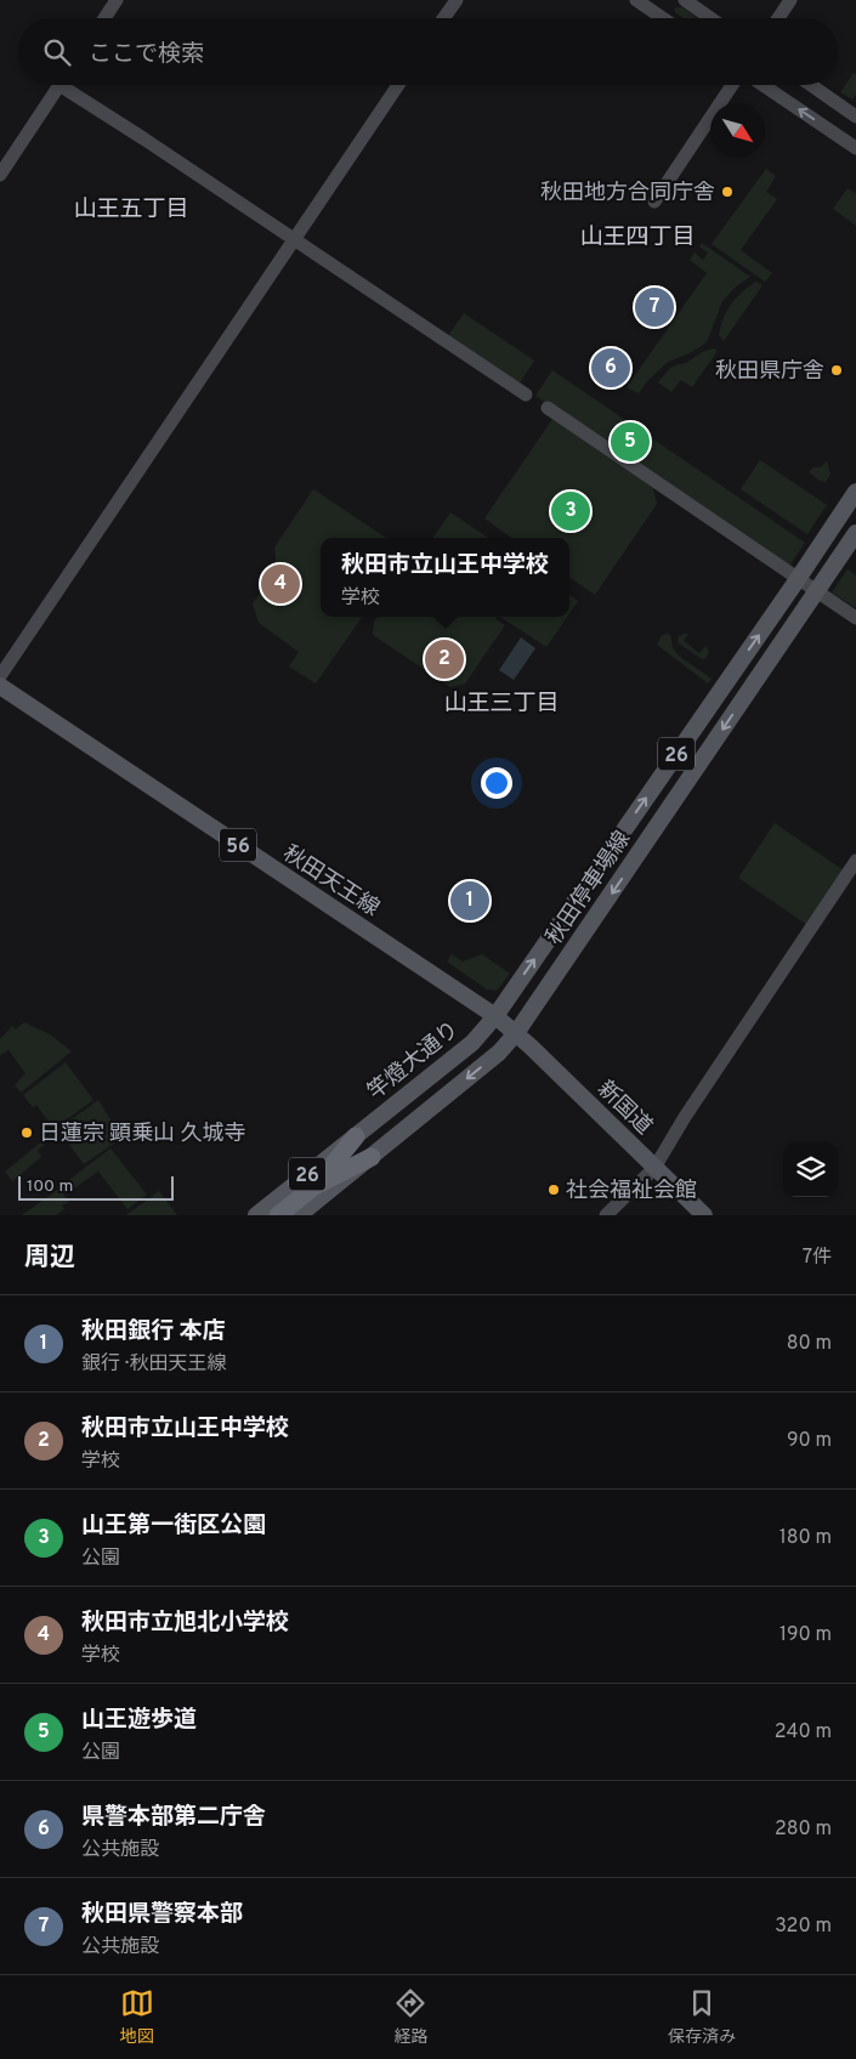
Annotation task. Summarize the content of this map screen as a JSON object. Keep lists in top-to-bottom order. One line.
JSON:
{"streets":{"main road":["26","56","秋田天王線","秋田停車場線","竿燈大通り","新国道"]},"crossings":[["26","竿燈大通り"],["秋田天王線","秋田停車場線"],["秋田天王線","竿燈大通り"],["秋田天王線","新国道"],["秋田停車場線","竿燈大通り"],["秋田停車場線","新国道"]],"districts":["山王五丁目","山王四丁目","山王三丁目"],"places":["秋田地方合同庁舎","秋田県庁舎","日蓮宗 顕乗山 久城寺","社会福祉会館"],"scale_bar":"100 m","north":"bottom right","page":{"search":"ここで検索","pins":["7","6","5","3","4","2","1"],"popup":["秋田市立山王中学校","学校"],"scale":"100 m","heading":["周辺","7件"],"list":[{"mark":"1","name":"秋田銀行 本店","note":"銀行 · 秋田天王線","value":"80 m"},{"mark":"2","name":"秋田市立山王中学校","note":"学校","value":"90 m"},{"mark":"3","name":"山王第一街区公園","note":"公園","value":"180 m"},{"mark":"4","name":"秋田市立旭北小学校","note":"学校","value":"190 m"},{"mark":"5","name":"山王遊歩道","note":"公園","value":"240 m"},{"mark":"6","name":"県警本部第二庁舎","note":"公共施設","value":"280 m"},{"mark":"7","name":"秋田県警察本部","note":"公共施設","value":"320 m"}],"nav":["地図","経路","保存済み"]}}
